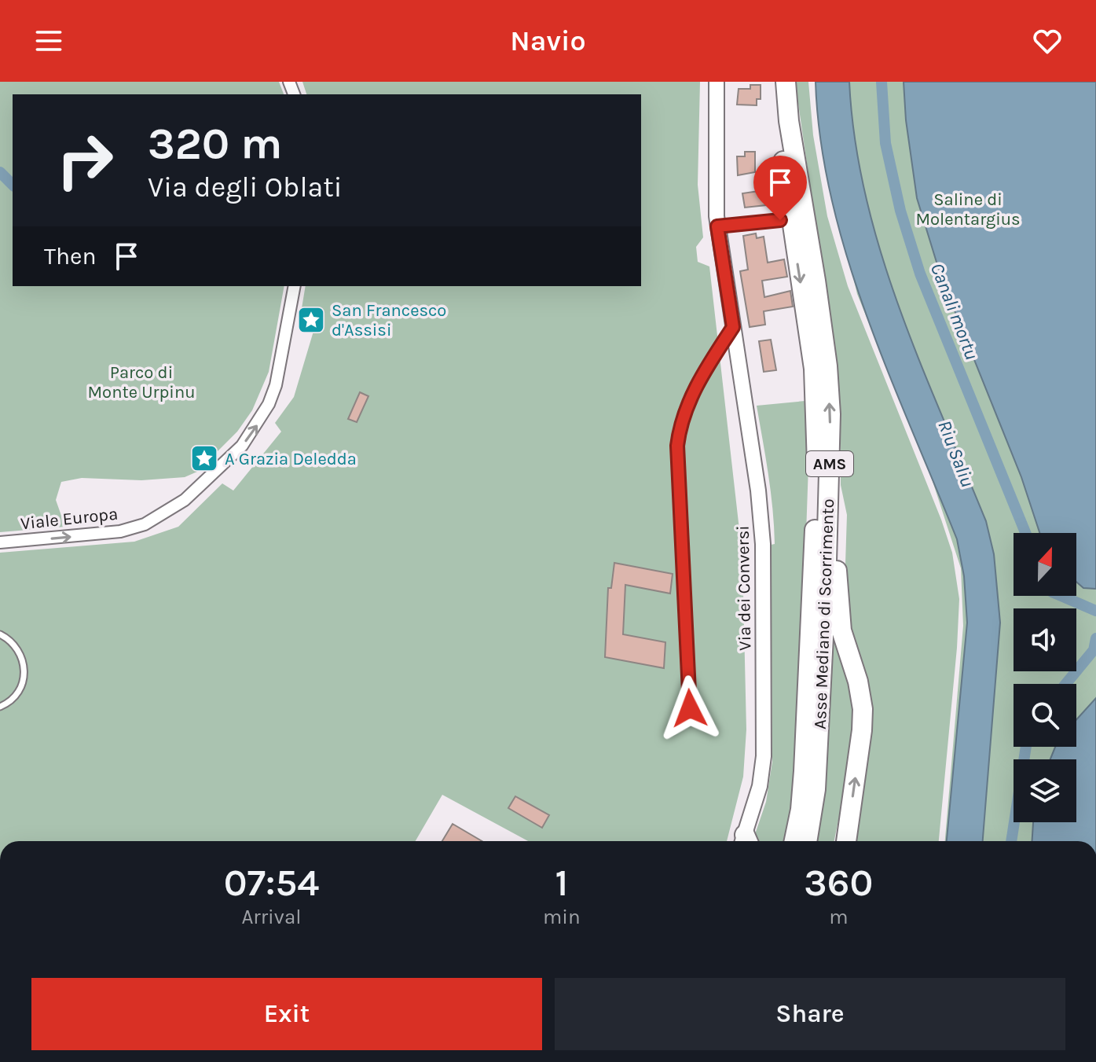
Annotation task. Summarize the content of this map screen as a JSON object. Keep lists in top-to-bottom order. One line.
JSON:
{"streets":{"highway":["AMS","Asse Mediano di Scorrimento"],"street":["Viale Europa","Via dei Conversi"]},"one_way":["Viale Europa"],"water":["Canali mortu","Riu Saliu"],"parks":["Saline di Molentargius","Parco di Monte Urpinu"],"places":{"place":["San Francesco d'Assisi","A Grazia Deledda"]},"north":"top","page":{"header":"Navio","turn":["320 m","Via degli Oblati"],"then":"Then","eta":["07:54","Arrival","1","min","360","m"],"buttons":["Exit","Share"]}}
